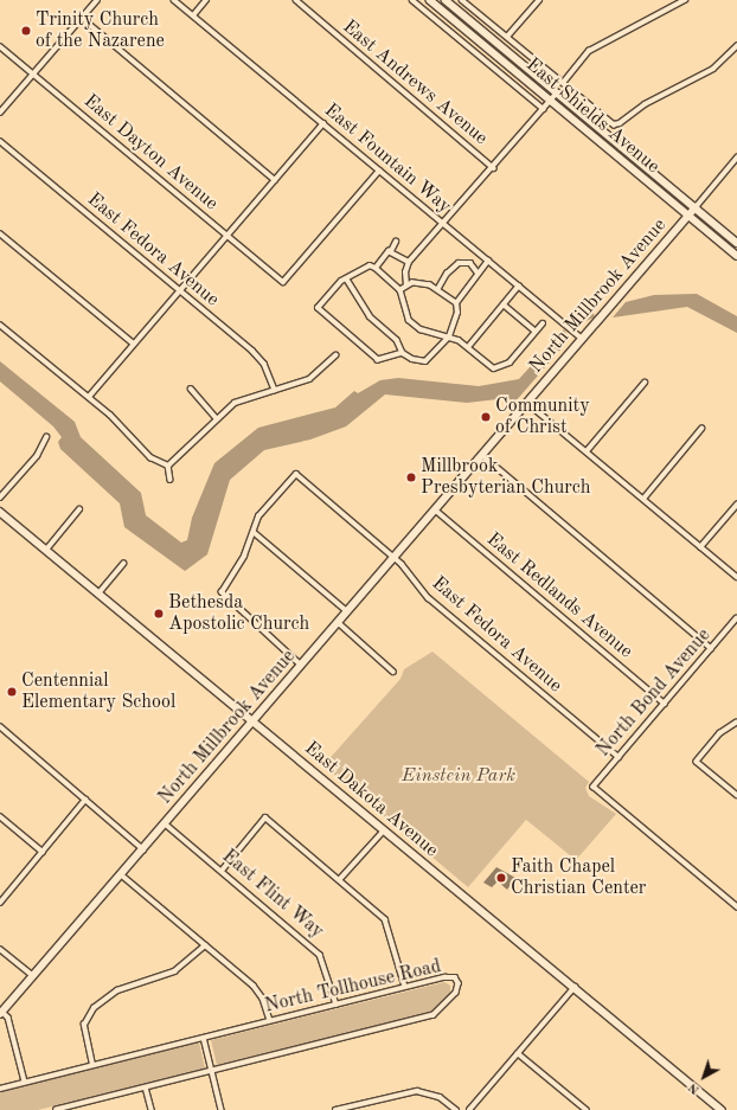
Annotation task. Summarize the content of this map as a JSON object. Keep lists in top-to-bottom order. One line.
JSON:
{"streets":{"street":["East Andrews Avenue","East Shields Avenue","East Dayton Avenue","East Fountain Way","East Fedora Avenue","North Millbrook Avenue","East Redlands Avenue","North Bond Avenue","East Dakota Avenue","East Flint Way","North Tollhouse Road"]},"crossings":[["East Shields Avenue","North Millbrook Avenue"],["East Dayton Avenue","East Fountain Way"],["East Fountain Way","North Millbrook Avenue"],["East Fedora Avenue","North Millbrook Avenue"],["East Fedora Avenue","North Bond Avenue"],["North Millbrook Avenue","East Redlands Avenue"],["North Millbrook Avenue","East Dakota Avenue"],["North Millbrook Avenue","East Flint Way"],["East Redlands Avenue","North Bond Avenue"],["East Flint Way","North Tollhouse Road"]],"parks":["Einstein Park"],"places":["Trinity Church of the Nazarene","Community of Christ","Millbrook Presbyterian Church","Bethesda Apostolic Church","Centennial Elementary School","Faith Chapel Christian Center"],"north":"bottom left"}
